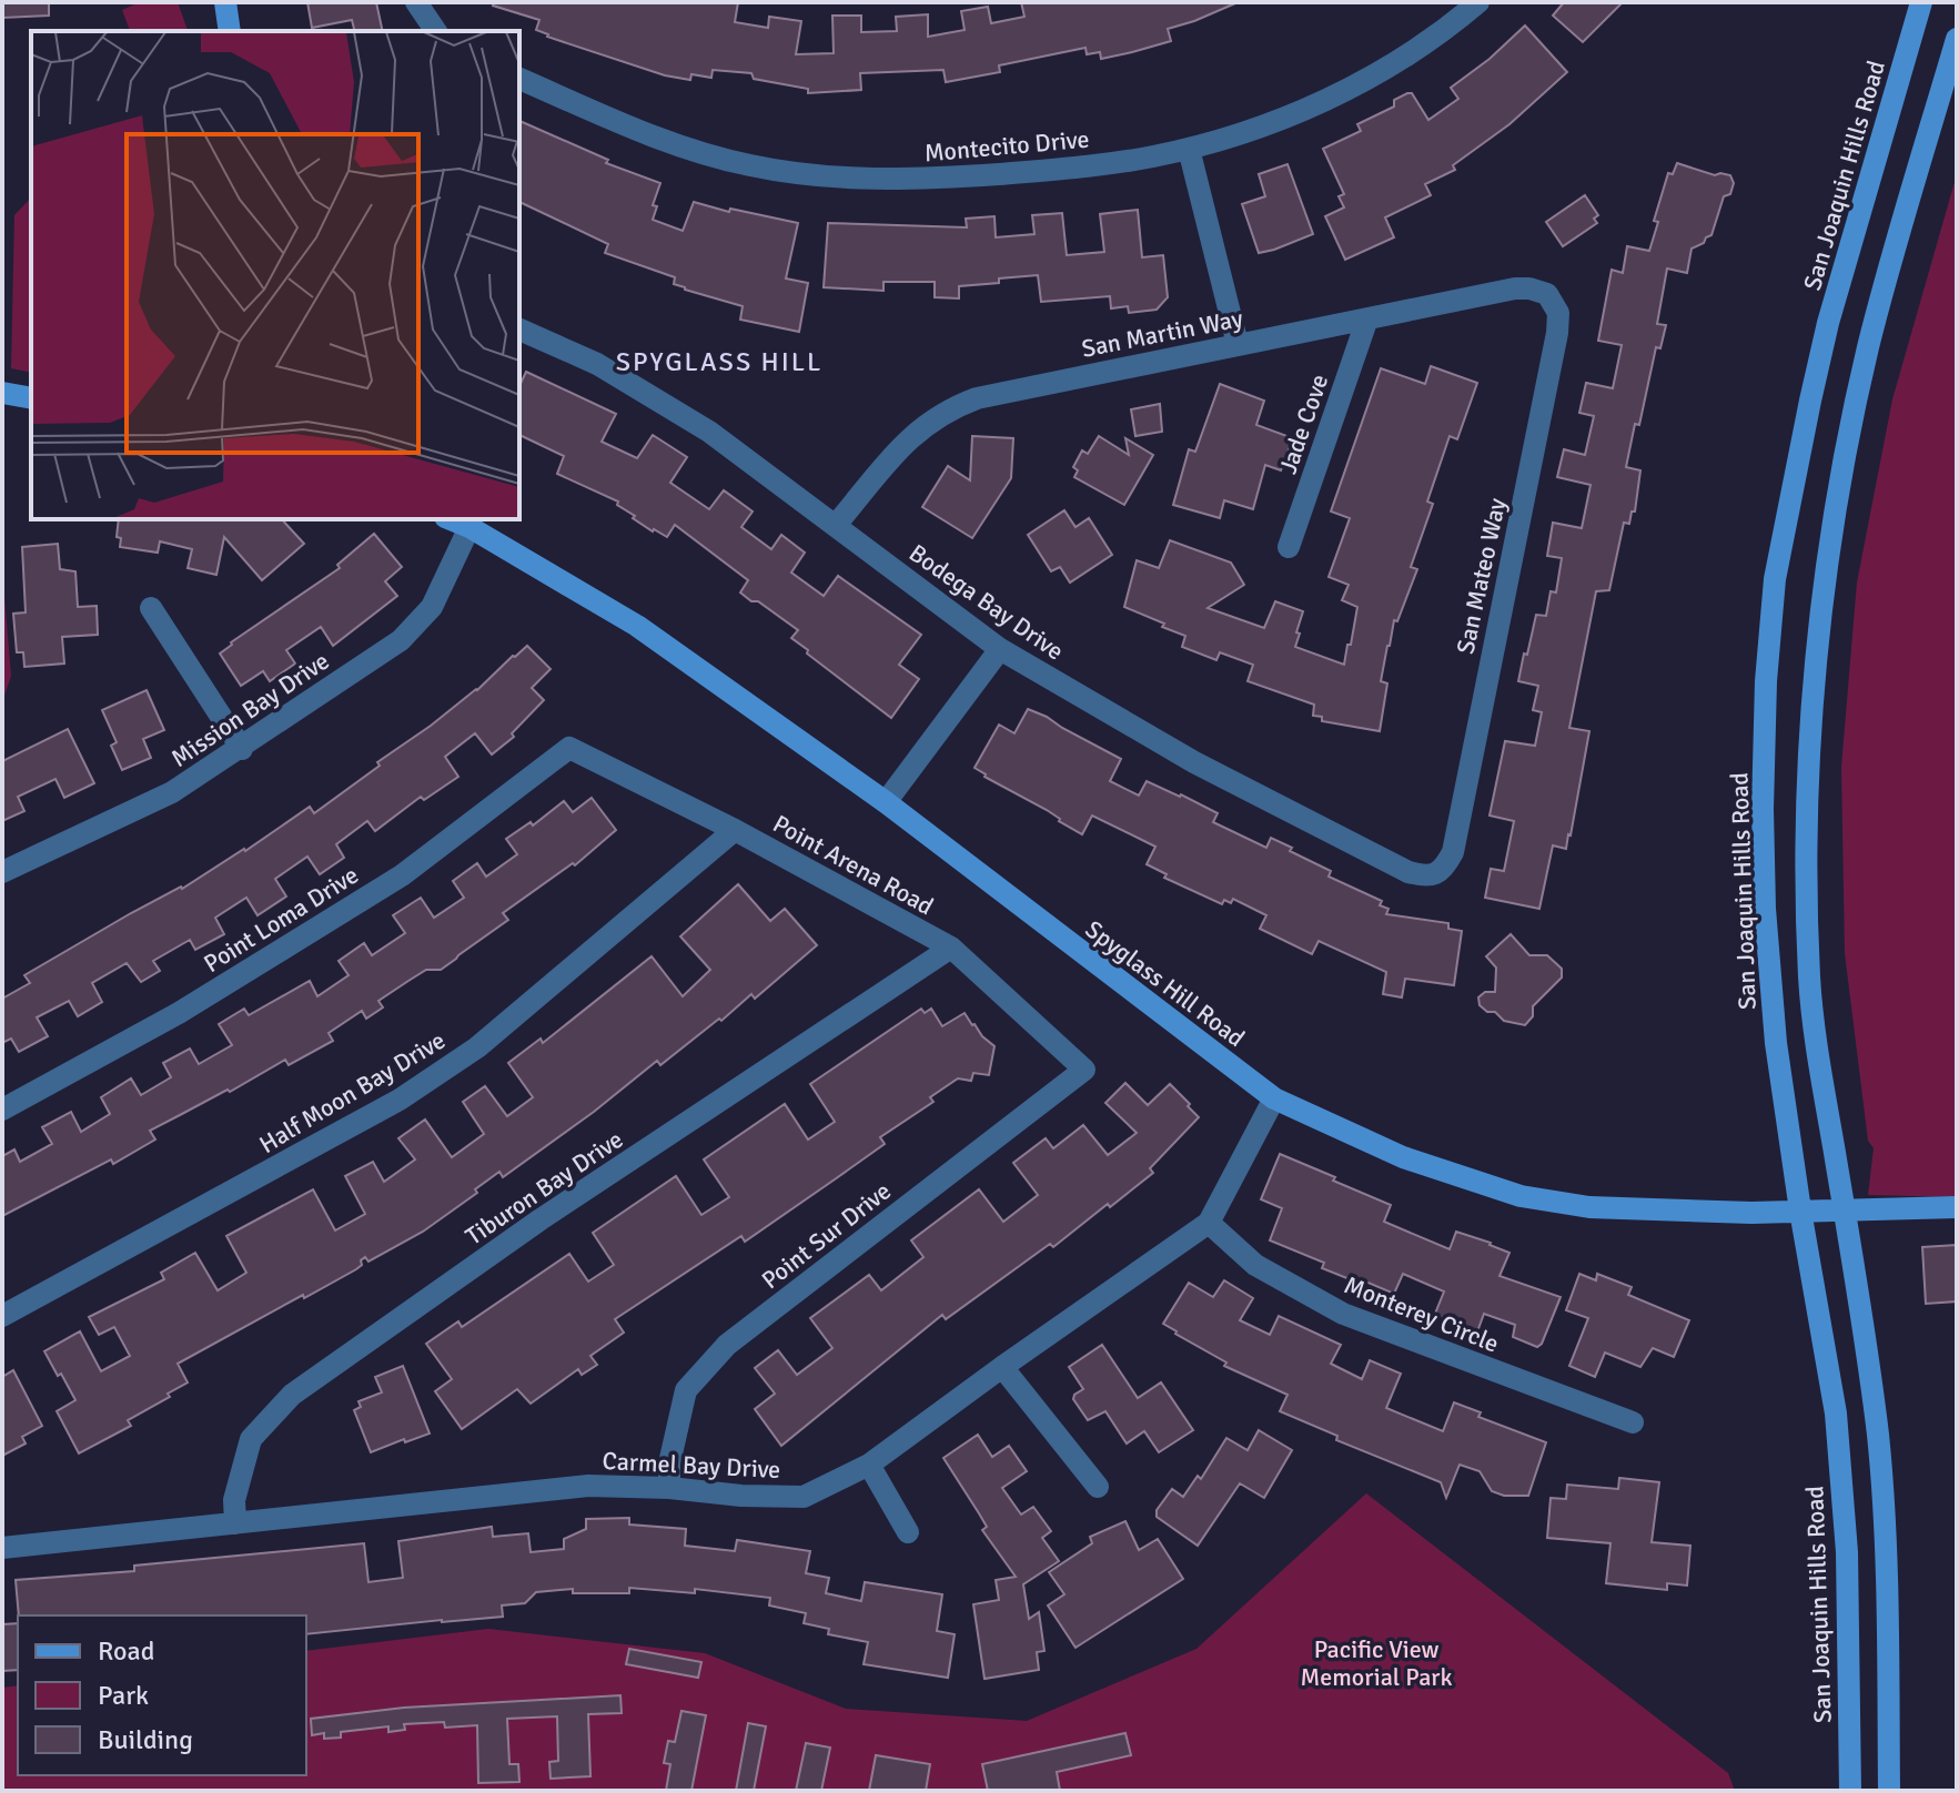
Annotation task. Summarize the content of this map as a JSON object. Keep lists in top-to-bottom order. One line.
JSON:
{"streets":{"main road":["San Joaquin Hills Road","Spyglass Hill Road"],"street":["Montecito Drive","San Martin Way","Jade Cove","San Mateo Way","Bodega Bay Drive","Mission Bay Drive","Point Arena Road","Point Loma Drive","Half Moon Bay Drive","Tiburon Bay Drive","Point Sur Drive","Monterey Circle","Carmel Bay Drive"]},"crossings":[["San Joaquin Hills Road","Spyglass Hill Road"],["San Martin Way","Jade Cove"],["San Martin Way","San Mateo Way"],["San Martin Way","Bodega Bay Drive"],["San Mateo Way","Bodega Bay Drive"],["Mission Bay Drive","Spyglass Hill Road"],["Point Arena Road","Point Loma Drive"],["Point Arena Road","Half Moon Bay Drive"],["Point Arena Road","Tiburon Bay Drive"],["Point Arena Road","Point Sur Drive"],["Spyglass Hill Road","Carmel Bay Drive"],["Tiburon Bay Drive","Carmel Bay Drive"],["Point Sur Drive","Carmel Bay Drive"],["Monterey Circle","Carmel Bay Drive"]],"districts":["SPYGLASS HILL"],"parks":["Pacific View Memorial Park"],"legend":["Road","Park","Building"]}
